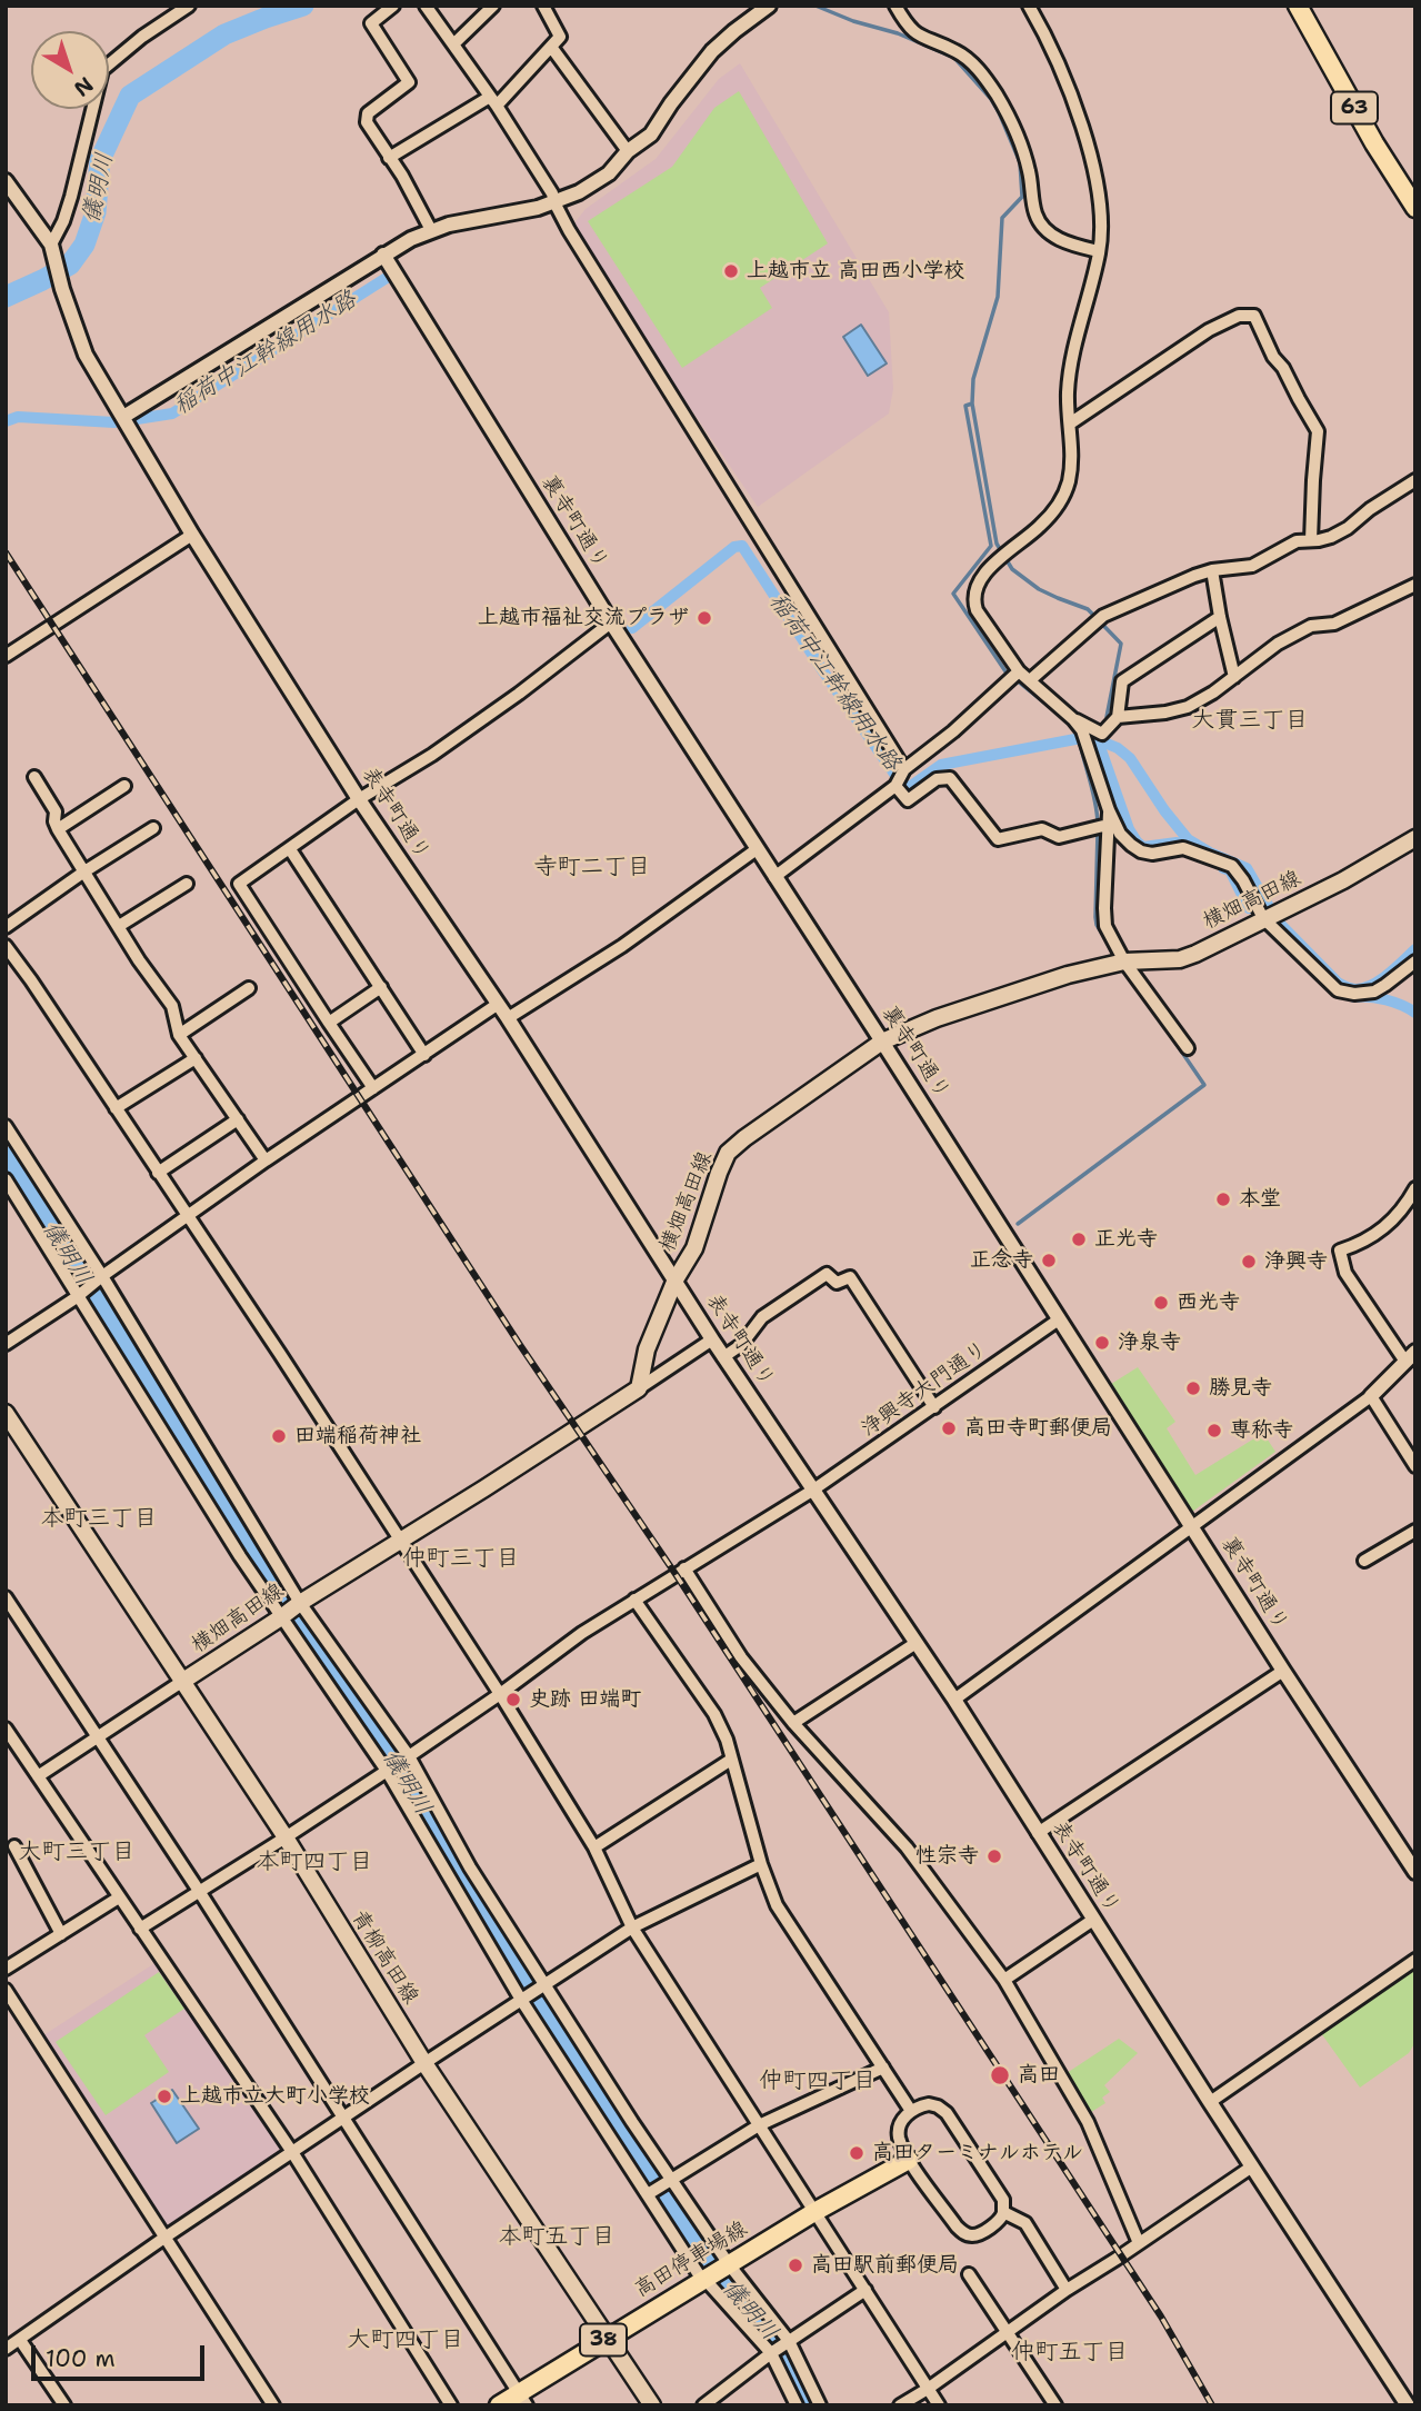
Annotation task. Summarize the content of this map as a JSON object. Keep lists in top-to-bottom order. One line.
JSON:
{"streets":{"main road":["63","横畑高田線","青柳高田線","高田停車場線","38"],"street":["裏寺町通り","表寺町通り","浄興寺大門通り"]},"crossings":[["裏寺町通り","横畑高田線"],["裏寺町通り","浄興寺大門通り"],["表寺町通り","横畑高田線"],["表寺町通り","浄興寺大門通り"],["横畑高田線","青柳高田線"],["浄興寺大門通り","青柳高田線"],["青柳高田線","高田停車場線"]],"districts":["大貫三丁目","寺町二丁目","本町三丁目","仲町三丁目","大町三丁目","本町四丁目","仲町四丁目","本町五丁目","大町四丁目","仲町五丁目"],"water":["儀明川","稲荷中江幹線用水路"],"places":["上越市立 高田西小学校","上越市福祉交流プラザ","本堂","正光寺","正念寺","浄興寺","西光寺","浄泉寺","勝見寺","高田寺町郵便局","専称寺","田端稲荷神社","史跡 田端町","性宗寺","高田","上越市立大町小学校","高田ターミナルホテル","高田駅前郵便局"],"scale_bar":"100 m","north":"bottom right"}
